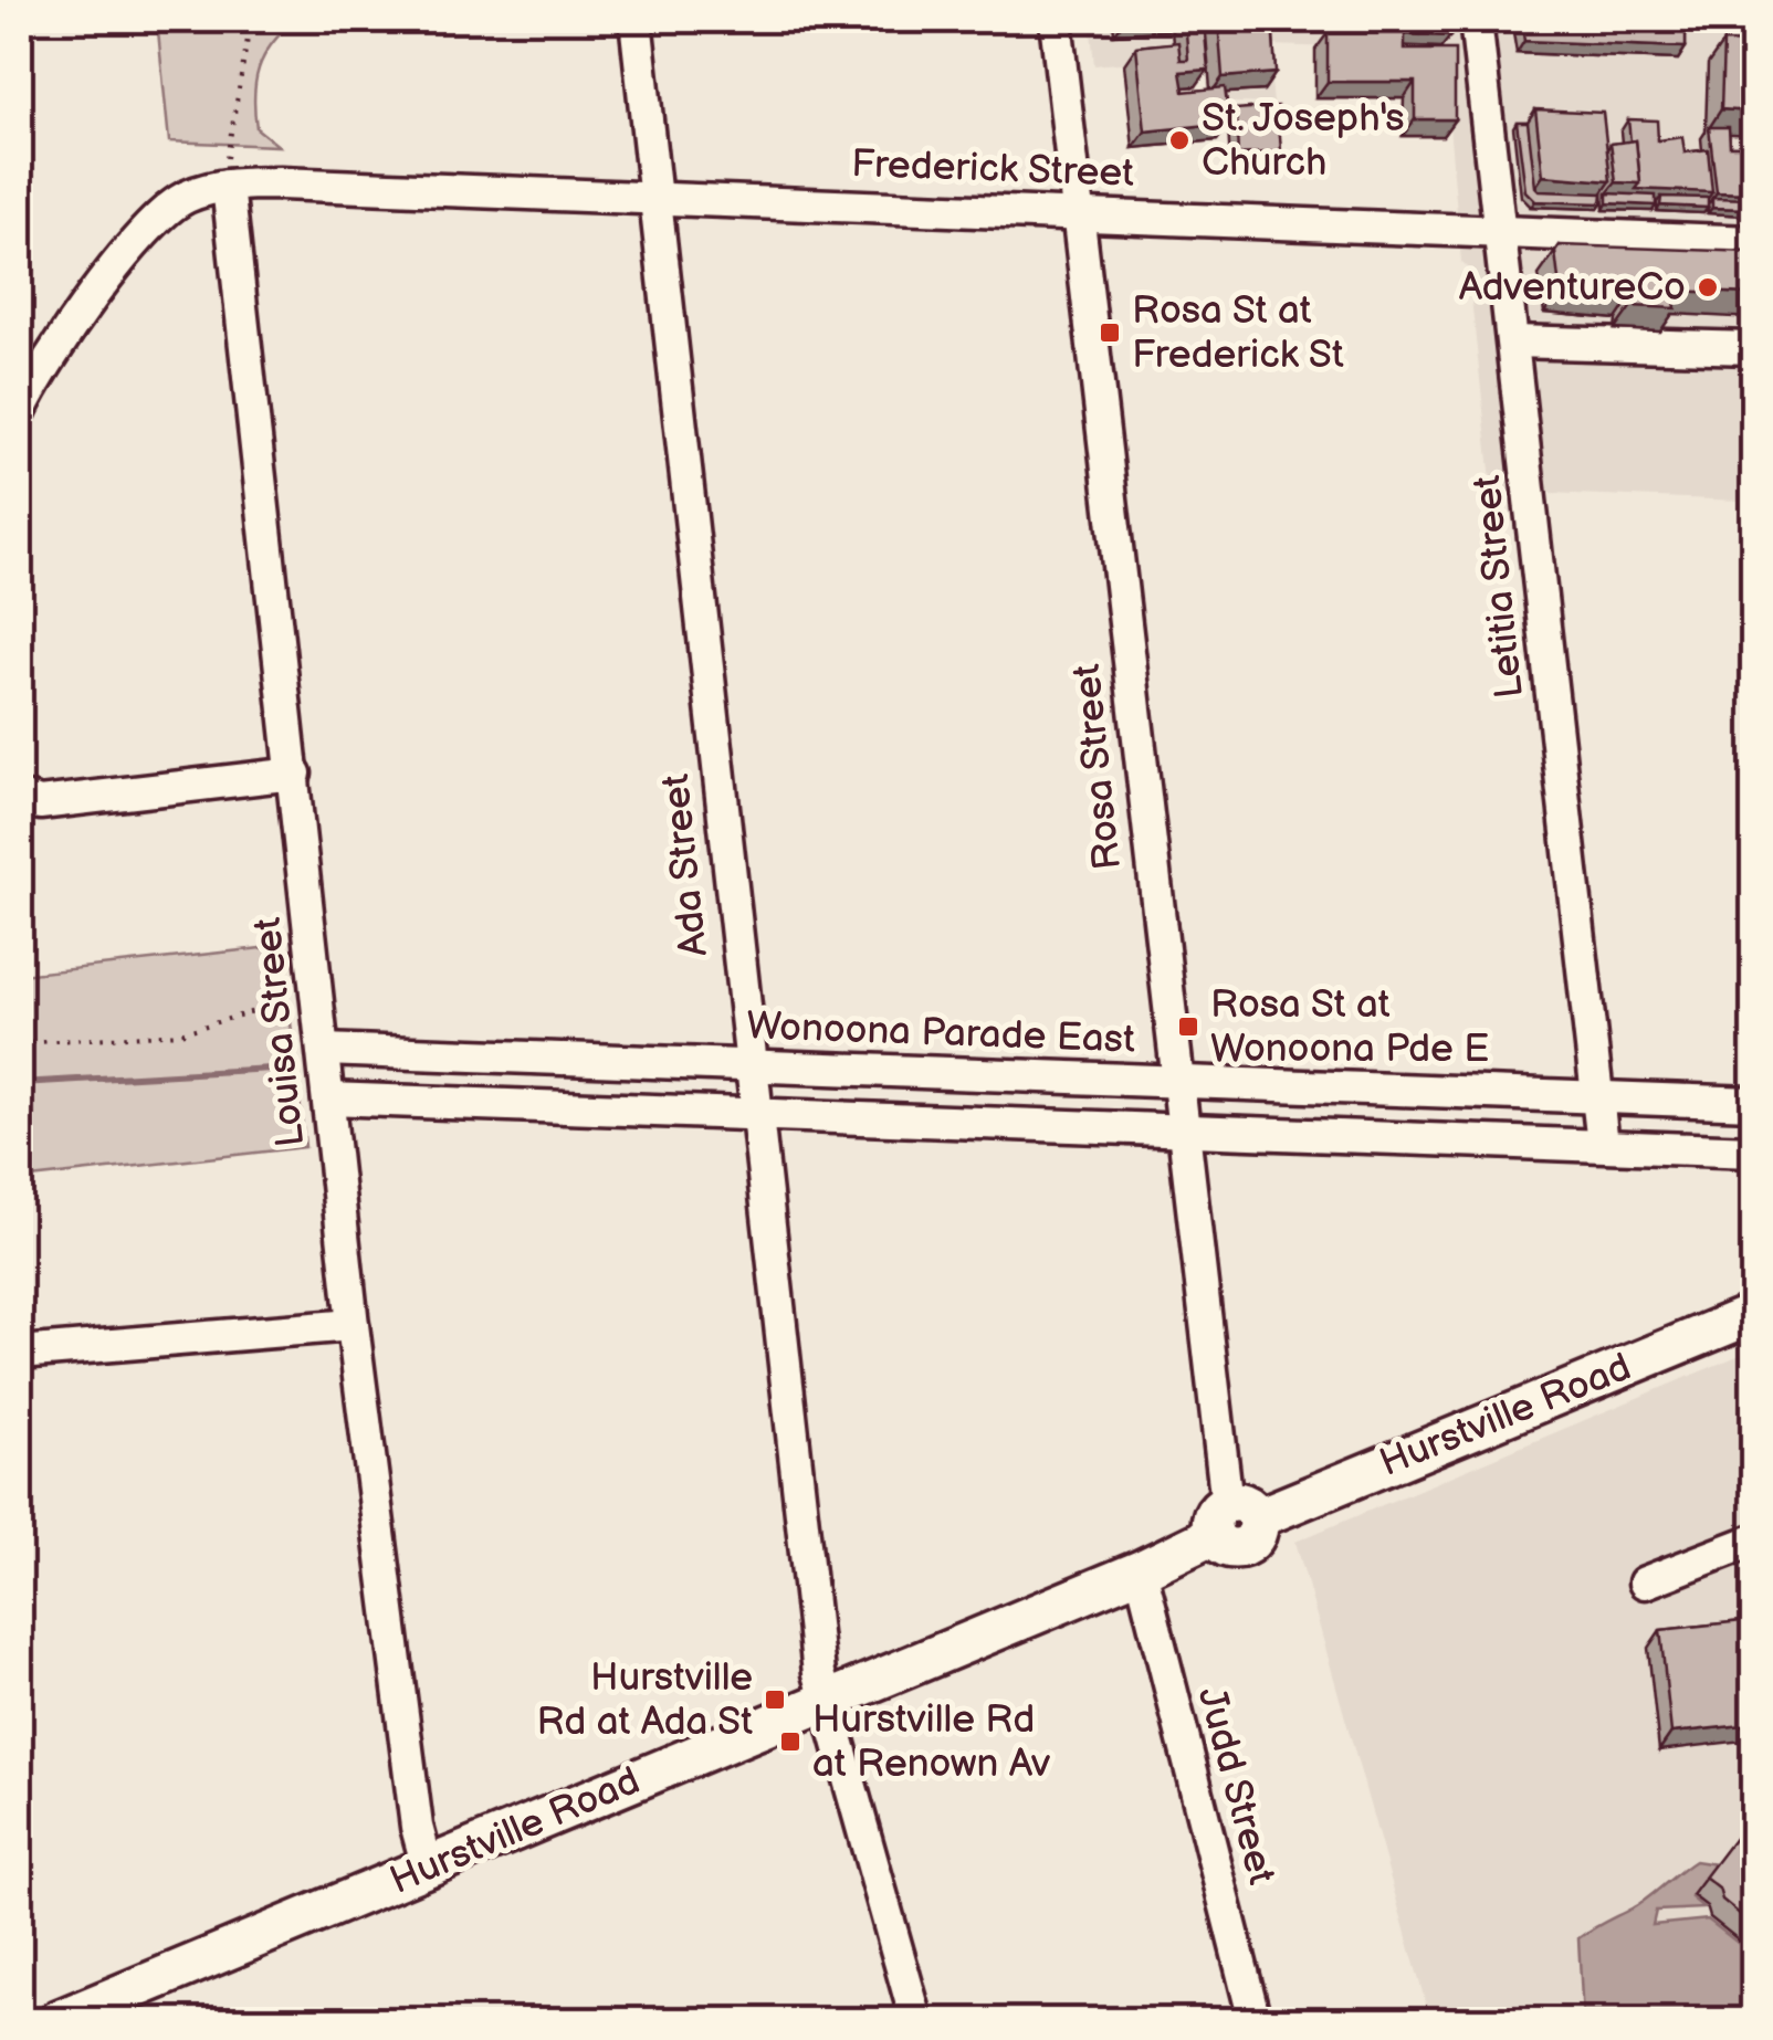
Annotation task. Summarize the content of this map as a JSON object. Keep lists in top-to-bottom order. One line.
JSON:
{"streets":{"main road":["Hurstville Road"],"street":["Frederick Street","Letitia Street","Rosa Street","Ada Street","Louisa Street","Wonoona Parade East","Judd Street"]},"crossings":[["Frederick Street","Letitia Street"],["Frederick Street","Rosa Street"],["Frederick Street","Ada Street"],["Frederick Street","Louisa Street"],["Letitia Street","Wonoona Parade East"],["Rosa Street","Wonoona Parade East"],["Rosa Street","Hurstville Road"],["Ada Street","Wonoona Parade East"],["Ada Street","Hurstville Road"],["Louisa Street","Wonoona Parade East"],["Louisa Street","Hurstville Road"],["Hurstville Road","Judd Street"]],"places":{"other":["St. Joseph's Church","AdventureCo"],"transit":["Rosa St at Frederick St","Rosa St at Wonoona Pde E","Hurstville Rd at Ada St","Hurstville Rd at Renown Av"]}}
